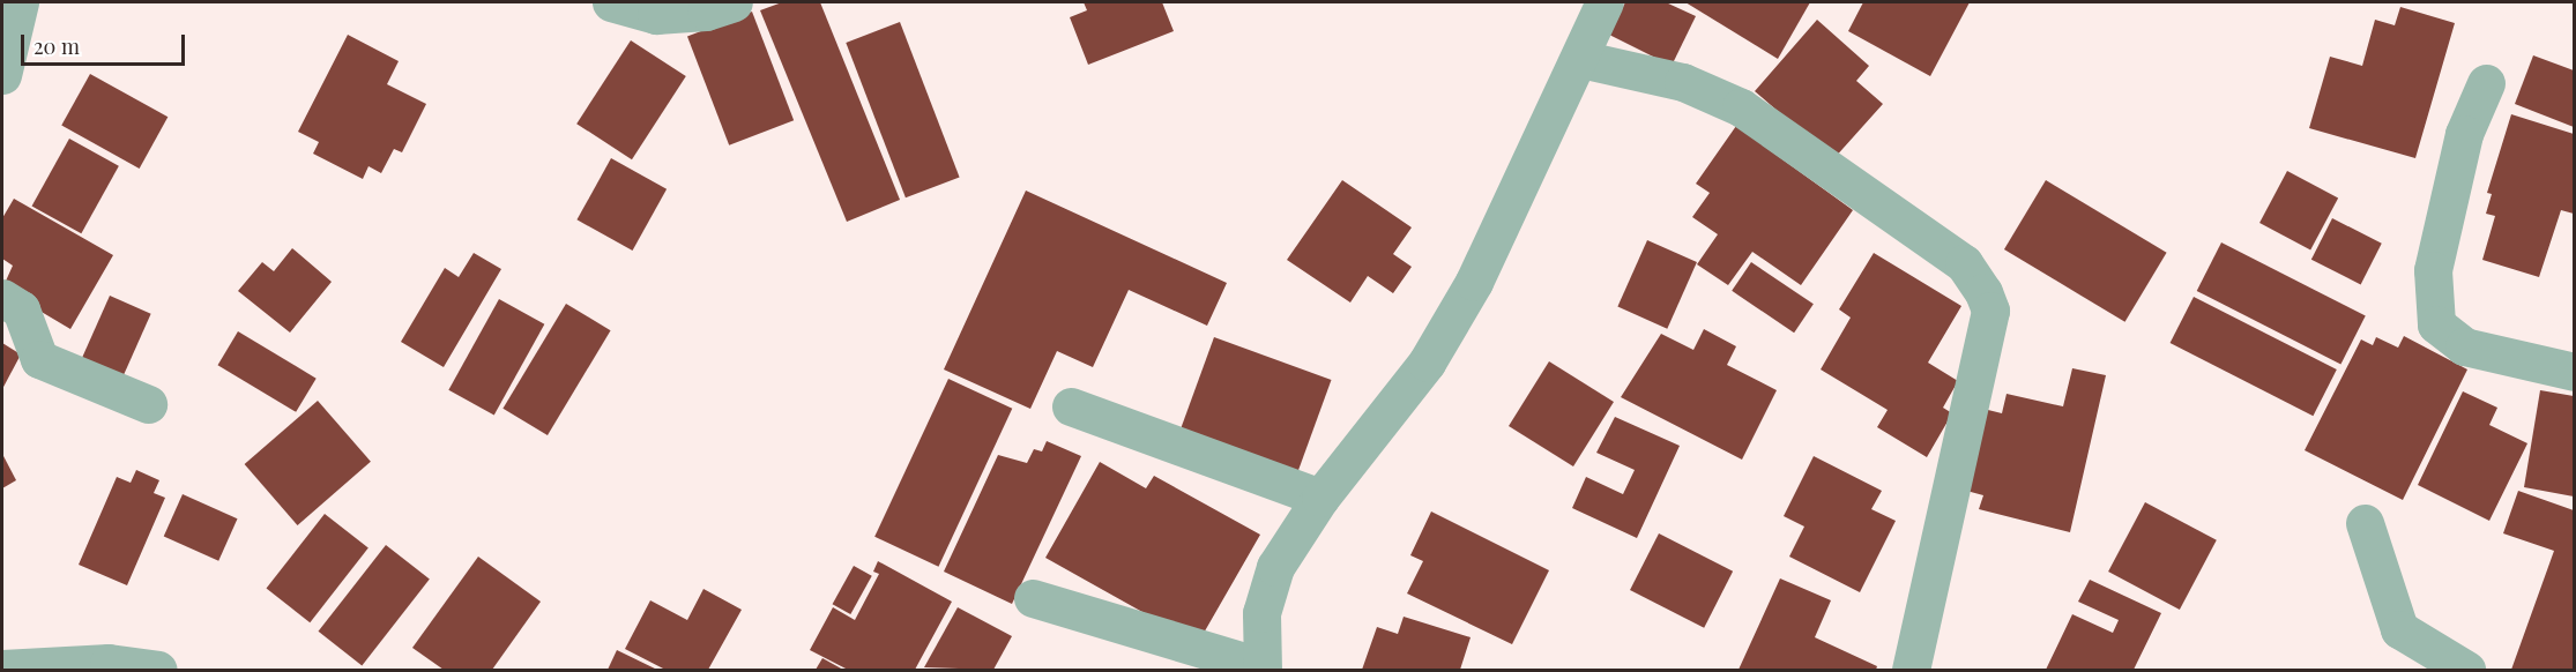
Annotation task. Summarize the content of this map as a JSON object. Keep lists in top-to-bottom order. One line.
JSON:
{"scale_bar":"20 m"}
